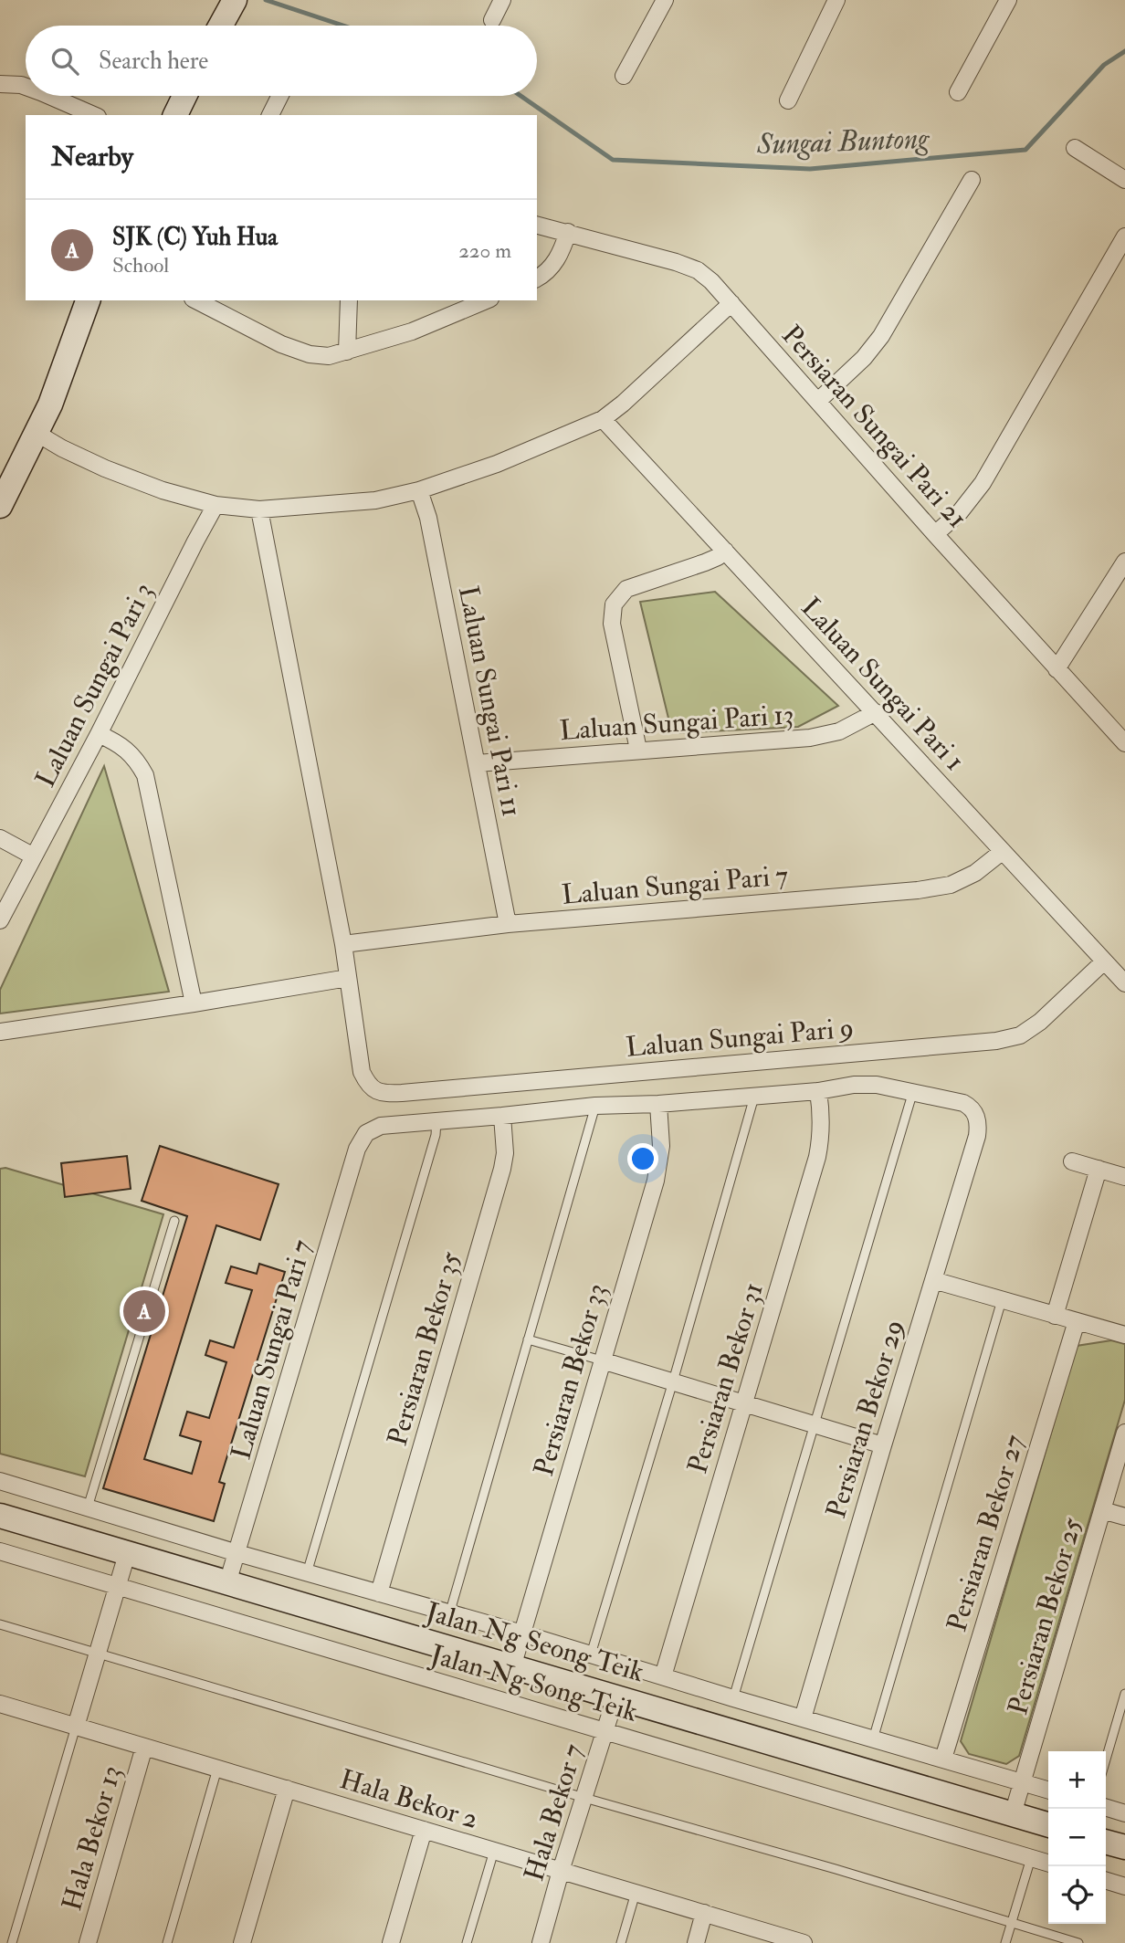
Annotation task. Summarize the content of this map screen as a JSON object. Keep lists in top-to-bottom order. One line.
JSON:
{"streets":{"main road":["Jalan Ng Seong Teik"],"street":["Persiaran Sungai Pari 21","Laluan Sungai Pari 1","Laluan Sungai Pari 3","Laluan Sungai Pari 11","Laluan Sungai Pari 13","Laluan Sungai Pari 7","Laluan Sungai Pari 9","Persiaran Bekor 35","Persiaran Bekor 31","Persiaran Bekor 33","Persiaran Bekor 29","Persiaran Bekor 27","Persiaran Bekor 25","Jalan Ng Song Teik","Hala Bekor 2","Hala Bekor 7","Hala Bekor 13"]},"crossings":[["Laluan Sungai Pari 1","Laluan Sungai Pari 13"],["Laluan Sungai Pari 1","Laluan Sungai Pari 7"],["Laluan Sungai Pari 1","Laluan Sungai Pari 9"],["Laluan Sungai Pari 11","Laluan Sungai Pari 13"],["Laluan Sungai Pari 11","Laluan Sungai Pari 7"],["Laluan Sungai Pari 7","Jalan Ng Seong Teik"],["Persiaran Bekor 35","Jalan Ng Seong Teik"],["Persiaran Bekor 31","Jalan Ng Seong Teik"],["Persiaran Bekor 33","Jalan Ng Seong Teik"],["Persiaran Bekor 29","Jalan Ng Seong Teik"],["Persiaran Bekor 27","Jalan Ng Seong Teik"],["Persiaran Bekor 25","Jalan Ng Seong Teik"],["Jalan Ng Seong Teik","Hala Bekor 7"],["Jalan Ng Song Teik","Hala Bekor 7"],["Hala Bekor 2","Hala Bekor 7"],["Hala Bekor 2","Hala Bekor 13"]],"water":["Sungai Buntong"],"page":{"search":"Search here","heading":"Nearby","list":[{"mark":"A","name":"SJK (C) Yuh Hua","note":"School","value":"220 m"}],"pins":"A","map_buttons":["+","−"]}}
